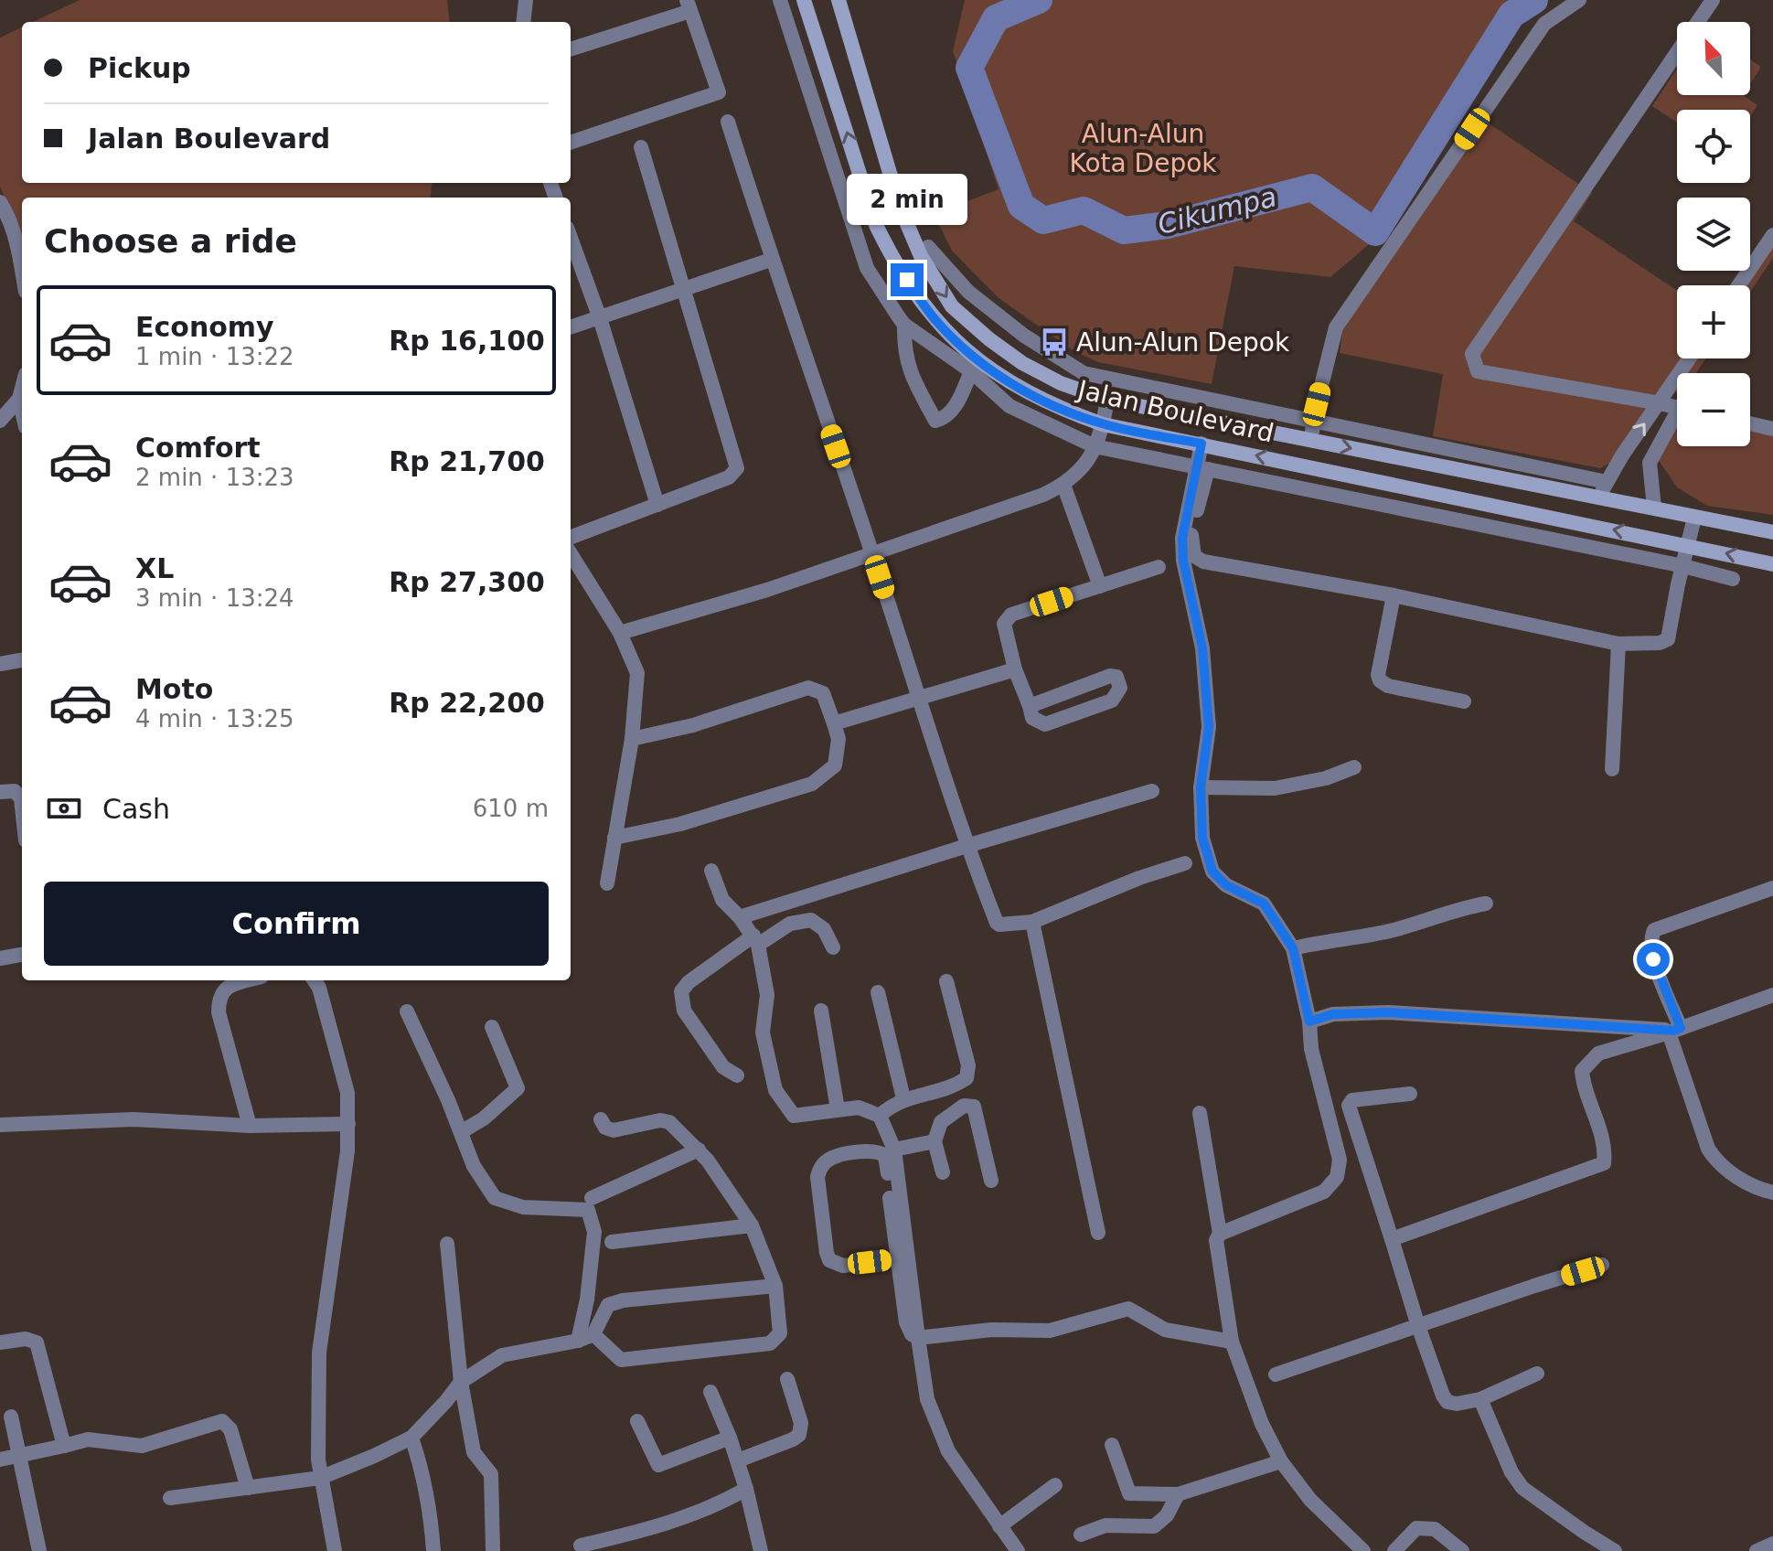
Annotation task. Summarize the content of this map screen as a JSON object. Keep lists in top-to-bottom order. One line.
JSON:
{"streets":{"main road":["Jalan Boulevard"]},"water":["Cikumpa"],"parks":["Alun-Alun Kota Depok"],"places":{"bus stop":["Alun-Alun Depok"]},"north":"top left","page":{"map_buttons":["+","−"],"banner":["Pickup","Jalan Boulevard"],"bubble":"2 min","heading":"Choose a ride","list":[{"name":"Economy","note":"1 min · 13:22","value":"Rp 16,100"},{"name":"Comfort","note":"2 min · 13:23","value":"Rp 21,700"},{"name":"XL","note":"3 min · 13:24","value":"Rp 27,300"},{"name":"Moto","note":"4 min · 13:25","value":"Rp 22,200"}],"pay":["Cash","610 m"],"buttons":"Confirm"}}
